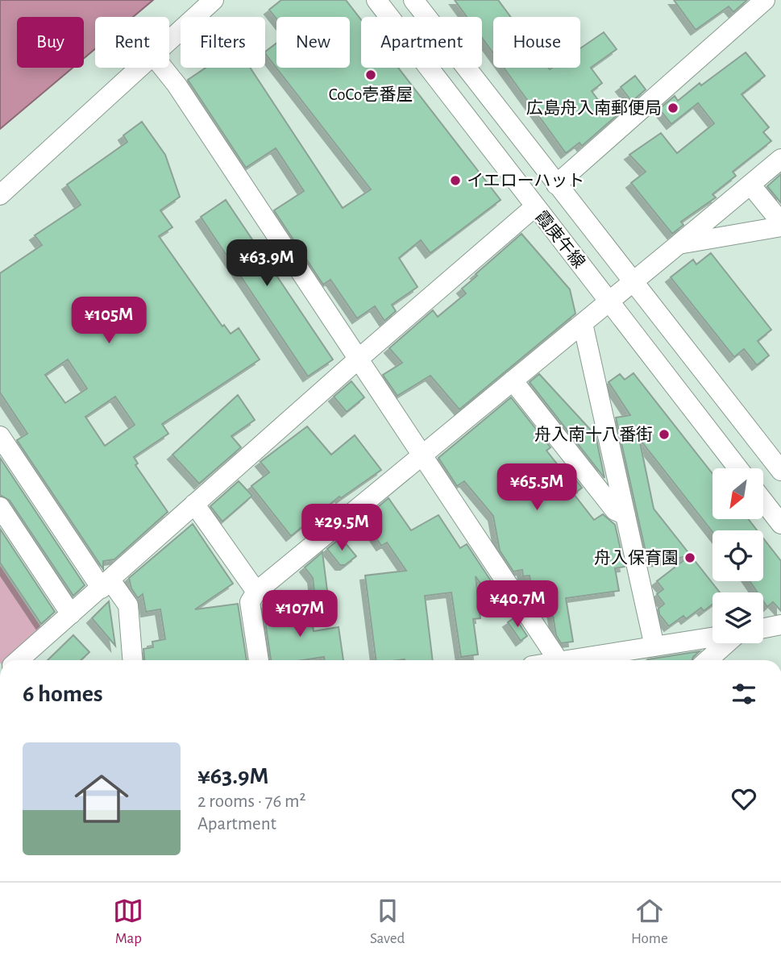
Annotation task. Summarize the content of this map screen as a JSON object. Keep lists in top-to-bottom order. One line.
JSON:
{"streets":{"street":["霞庚午線"]},"places":["CoCo壱番屋","広島舟入南郵便局","イエローハット","舟入南十八番街","舟入保育園"],"north":"bottom left","page":{"chip":["Buy","Rent","Filters","New","Apartment","House"],"price":["¥63.9M","¥105M","¥65.5M","¥29.5M","¥40.7M","¥107M"],"heading":"6 homes","list":[{"name":"¥63.9M","note":"2 rooms · 76 m² · Apartment"}],"tabs":["Map","Saved","Home"]}}
